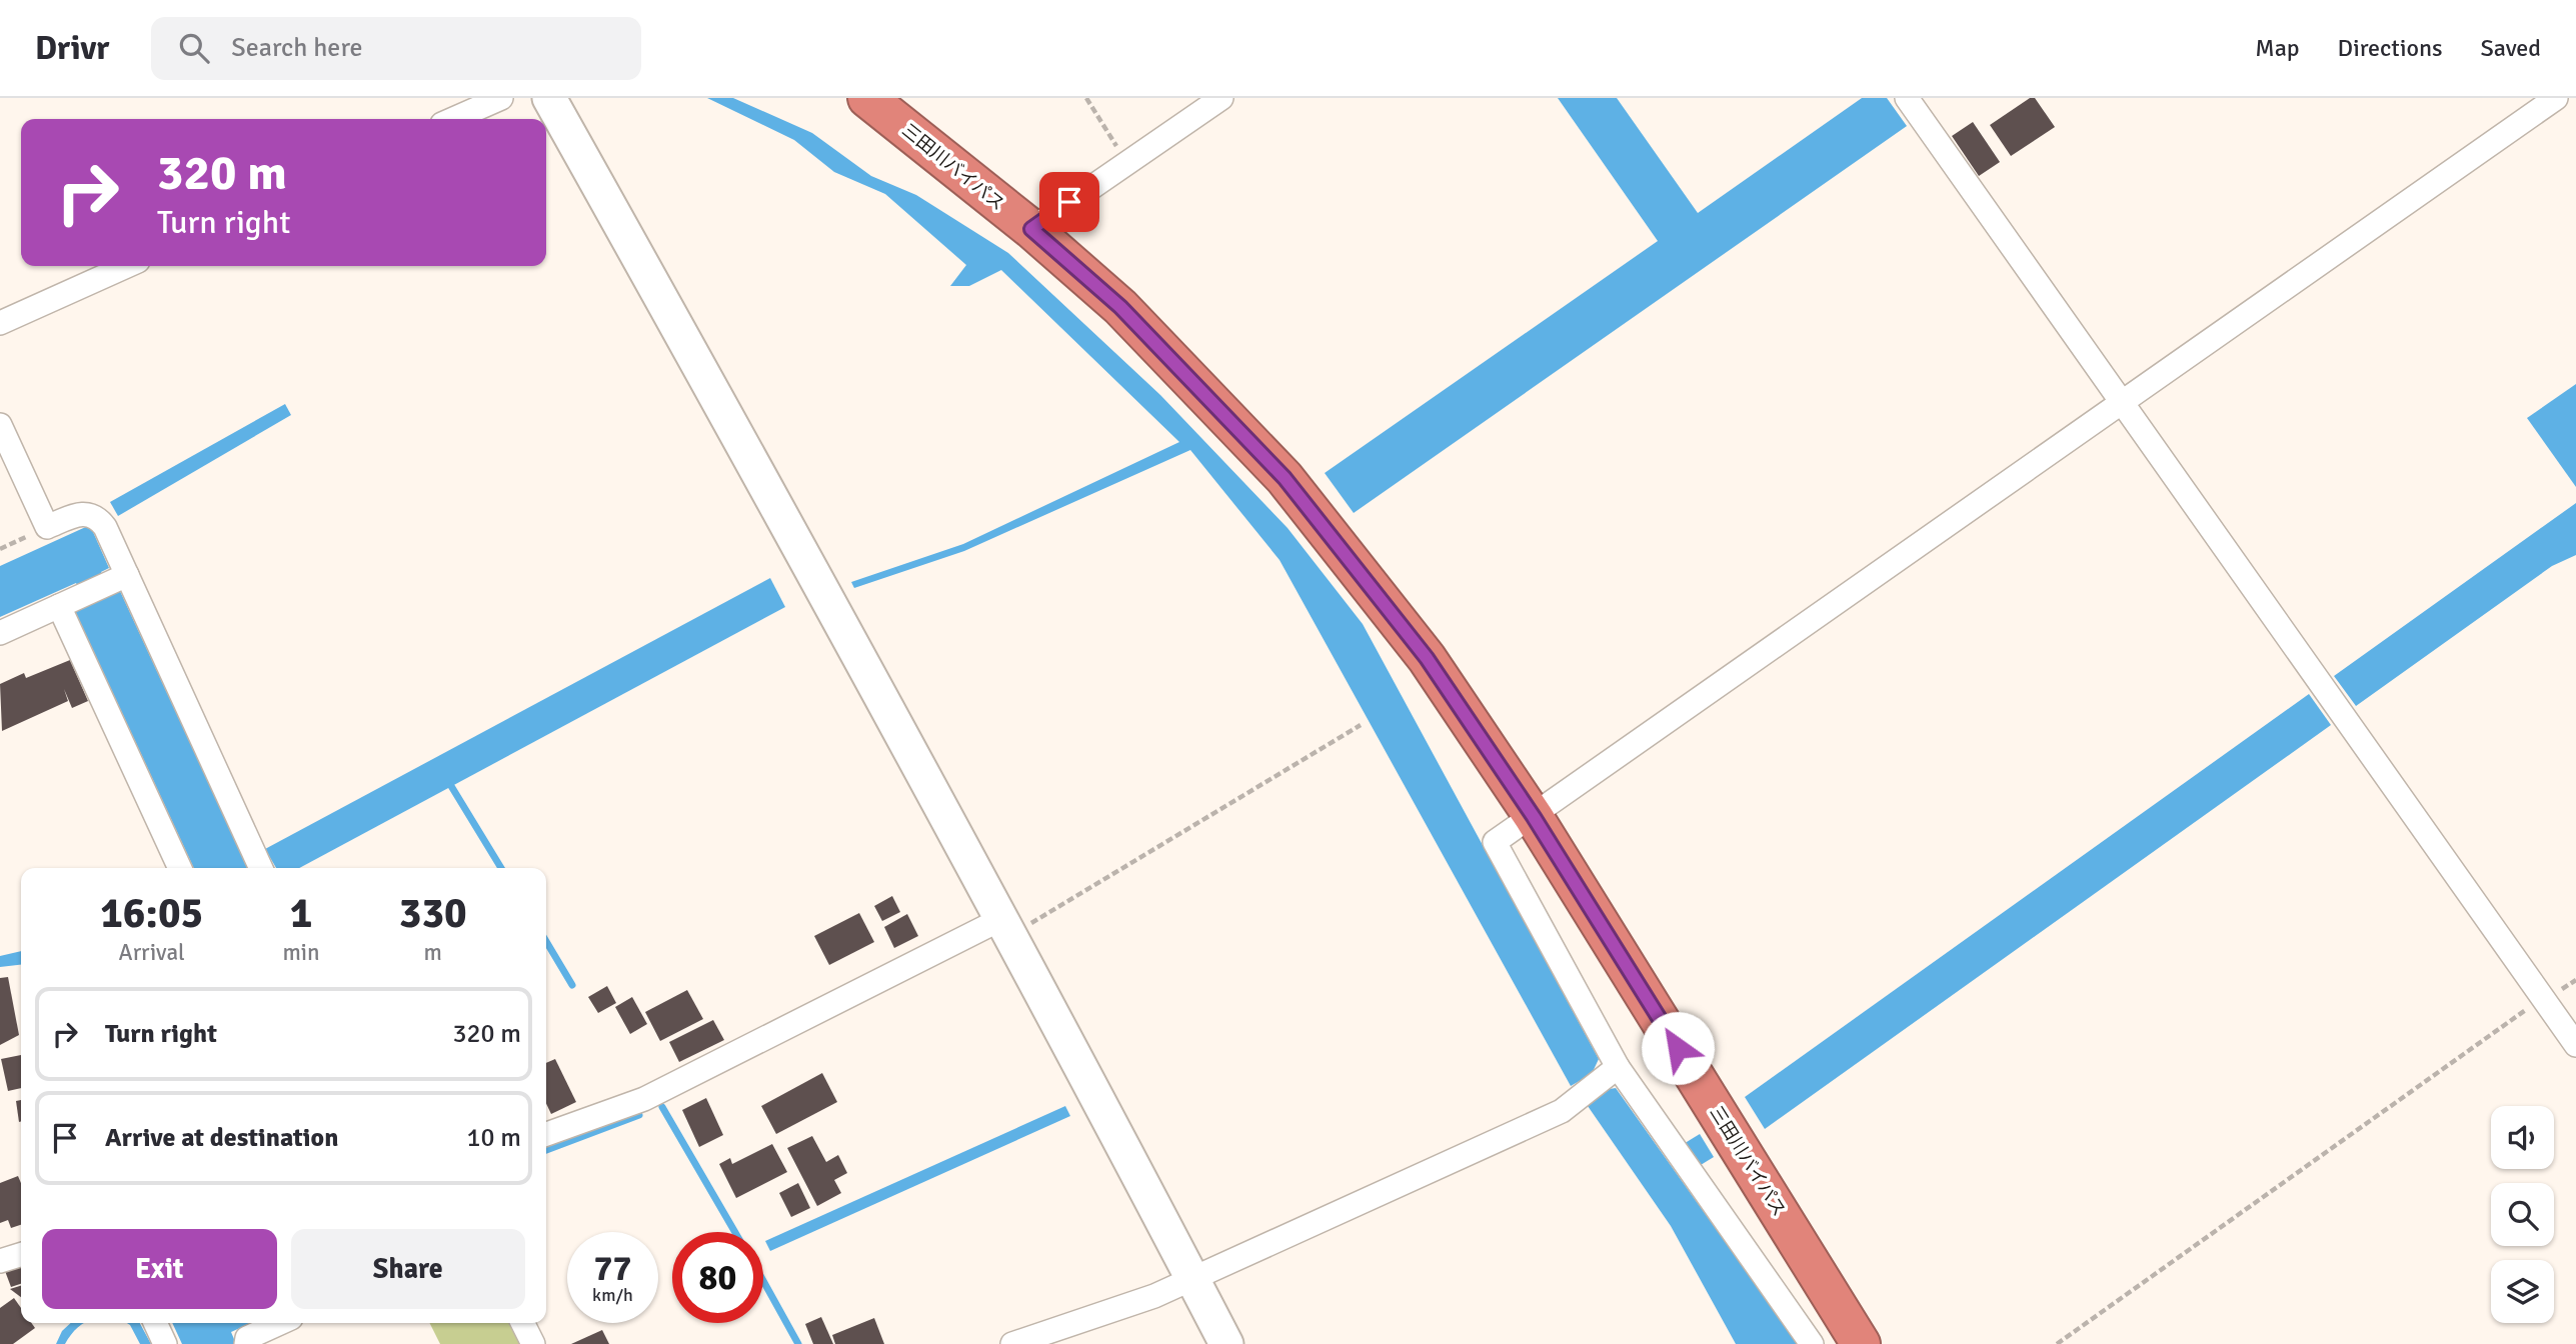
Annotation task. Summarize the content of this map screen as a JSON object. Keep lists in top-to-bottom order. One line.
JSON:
{"streets":{"highway":["三田川バイパス"]},"page":{"header":"Drivr","search":"Search here","nav":["Map","Directions","Saved"],"turn":["320 m","Turn right"],"eta":["16:05","Arrival","1","min","330","m"],"list":[{"name":"Turn right","value":"320 m"},{"name":"Arrive at destination","value":"10 m"}],"buttons":["Exit","Share"],"speed":"77 km/h","limit":"80"}}
